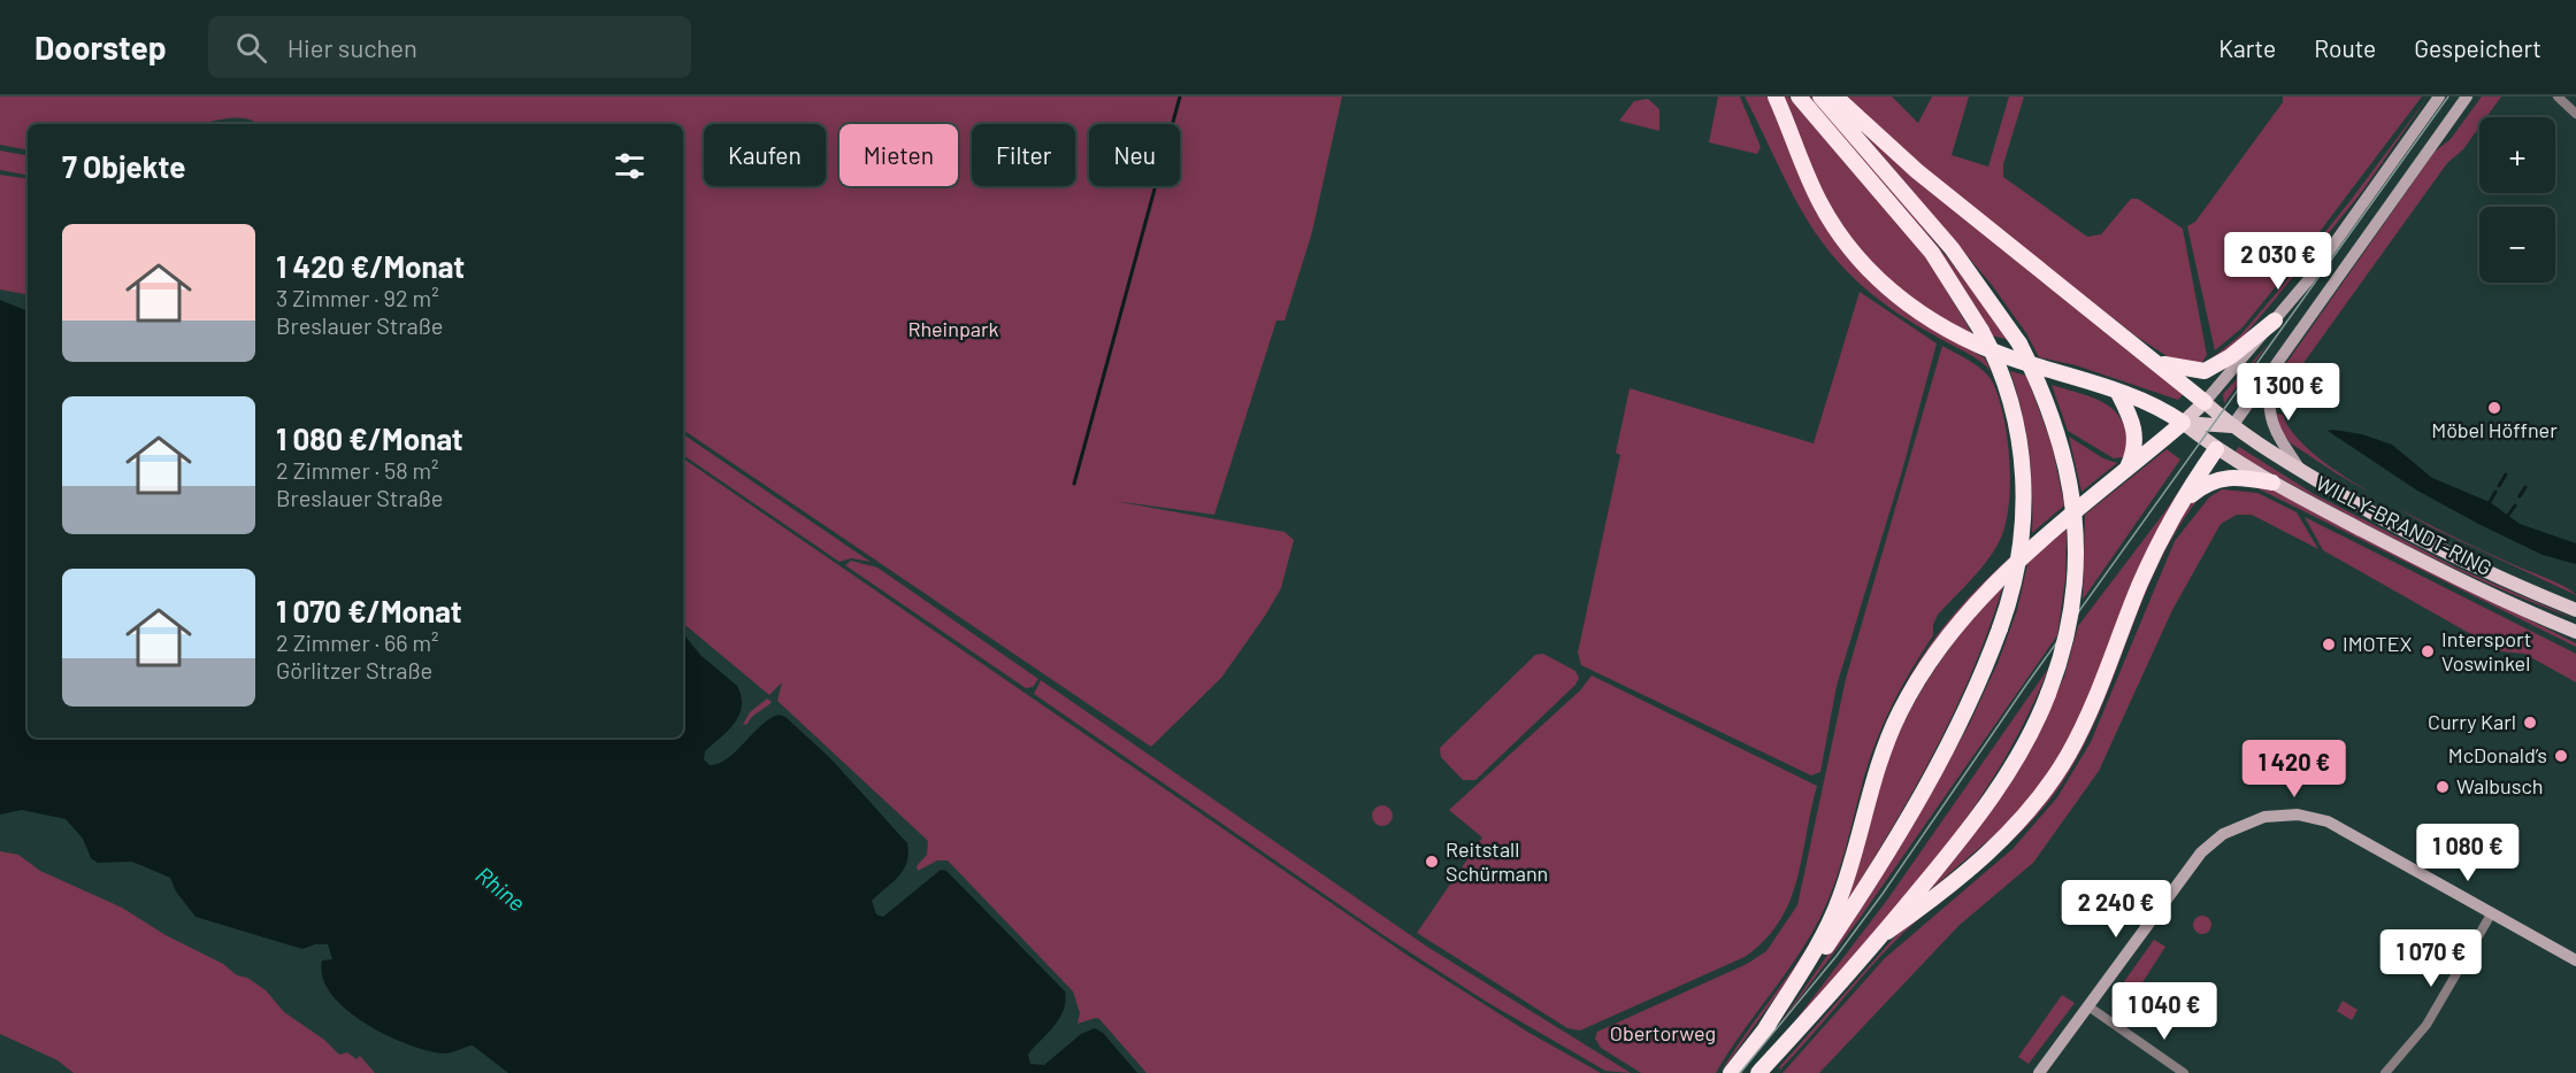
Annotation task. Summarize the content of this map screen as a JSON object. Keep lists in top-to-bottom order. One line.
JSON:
{"streets":{"main road":["WILLY-BRANDT-RING"]},"water":["Rhine"],"parks":["Rheinpark","Obertorweg"],"places":["Möbel Höffner","IMOTEX","Intersport Voswinkel","Curry Karl","McDonald’s","Walbusch","Reitstall Schürmann"],"page":{"header":"Doorstep","search":"Hier suchen","nav":["Karte","Route","Gespeichert"],"map_buttons":["+","−"],"chip":["Kaufen","Mieten","Filter","Neu"],"heading":"7 Objekte","list":[{"name":"1 420 €/Monat","note":"3 Zimmer · 92 m² · Breslauer Straße"},{"name":"1 080 €/Monat","note":"2 Zimmer · 58 m² · Breslauer Straße"},{"name":"1 070 €/Monat","note":"2 Zimmer · 66 m² · Görlitzer Straße"}],"price":["2 030 €","1 300 €","1 420 €","1 080 €","2 240 €","1 070 €","1 040 €"]}}
